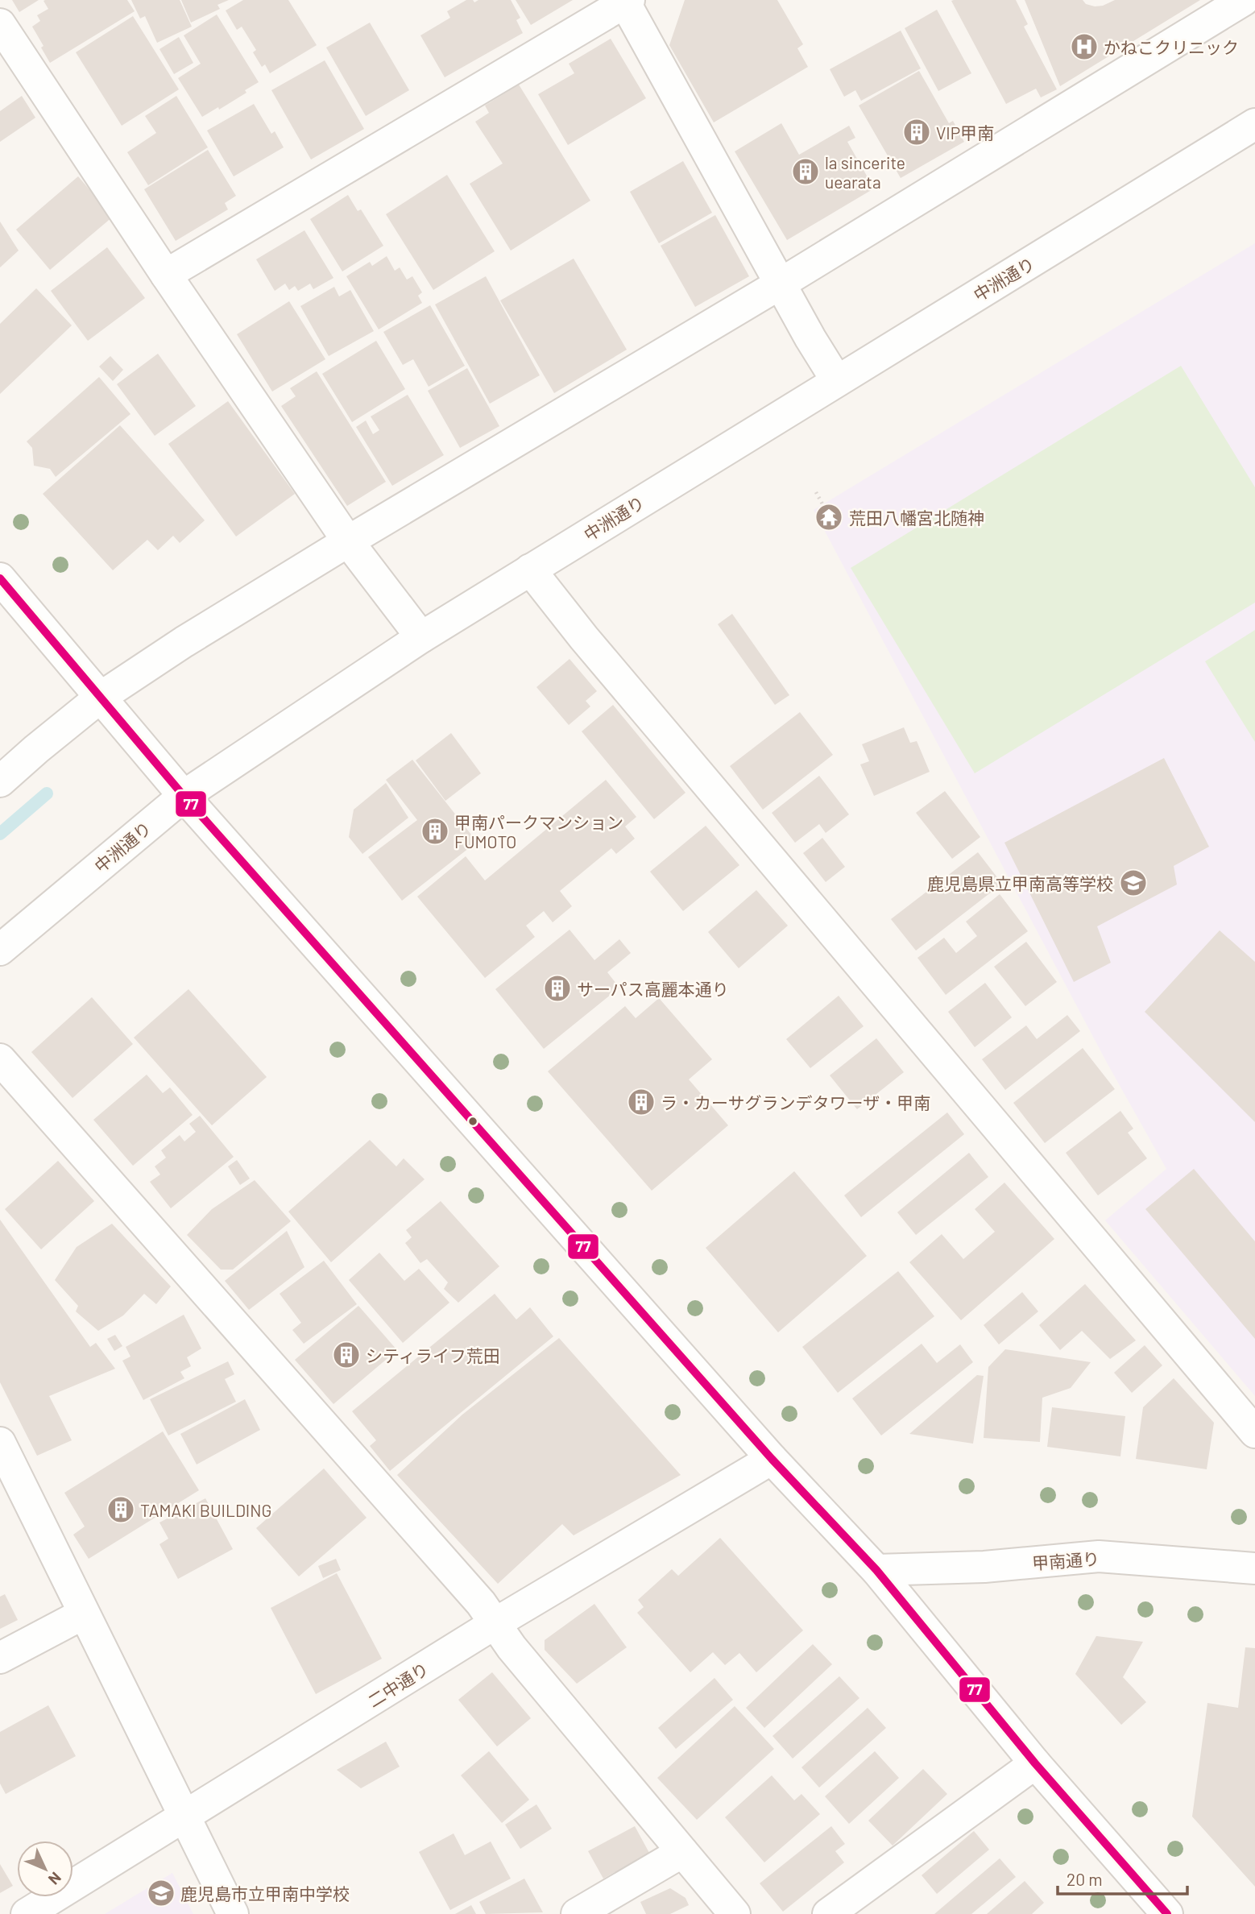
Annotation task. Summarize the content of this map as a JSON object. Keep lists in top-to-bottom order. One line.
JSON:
{"streets":{"street":["中洲通り","甲南通り","二中通り"]},"places":{"hospital":["かねこクリニック"],"building":["VIP甲南","la sincerite uearata","甲南パークマンション FUMOTO","サーパス高麗本通り","ラ・カーサグランデタワーザ・甲南","シティライフ荒田","TAMAKI BUILDING"],"temple":["荒田八幡宮北随神"],"school or university":["鹿児島県立甲南高等学校","鹿児島市立甲南中学校"]},"lines":["transit line 77"],"scale_bar":"20 m","north":"bottom right"}
